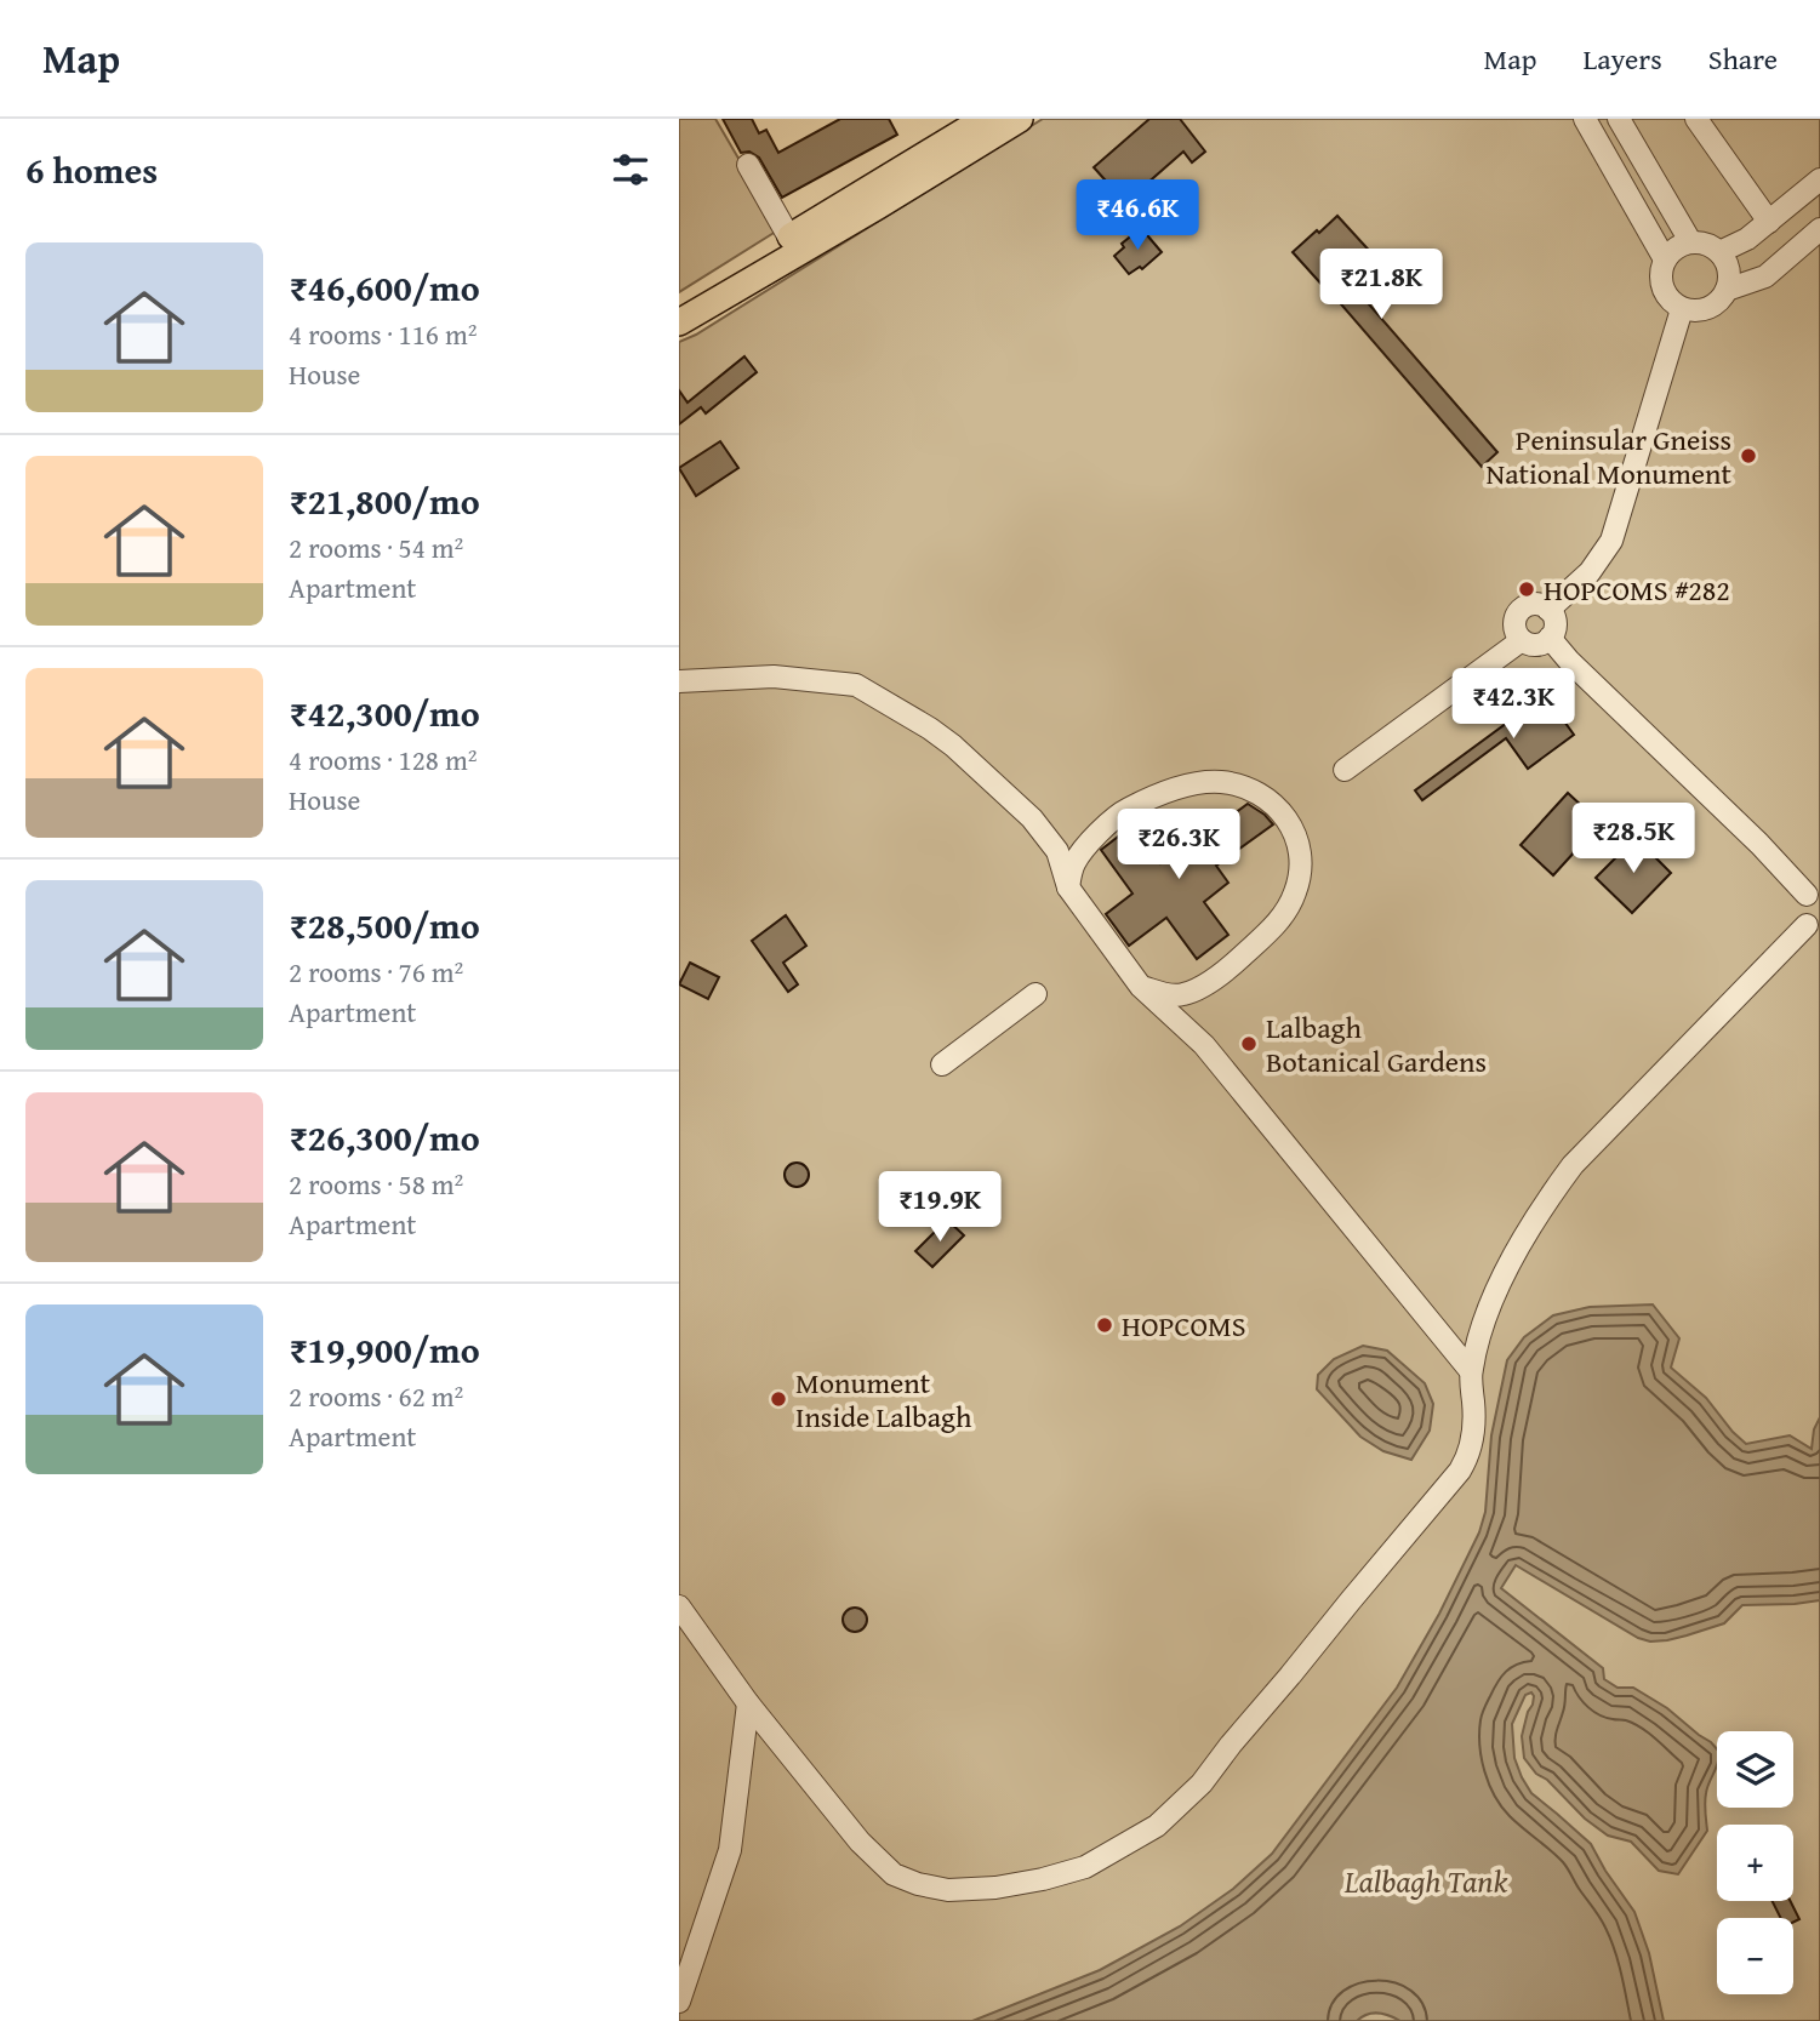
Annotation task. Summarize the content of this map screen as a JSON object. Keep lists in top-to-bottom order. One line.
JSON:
{"water":["Lalbagh Tank"],"places":["Peninsular Gneiss National Monument","HOPCOMS #282","Lalbagh Botanical Gardens","HOPCOMS","Monument Inside Lalbagh"],"page":{"header":"Map","nav":["Map","Layers","Share"],"heading":"6 homes","price":["₹46.6K","₹21.8K","₹42.3K","₹28.5K","₹26.3K","₹19.9K"],"list":[{"name":"₹46,600/mo","note":"4 rooms · 116 m² · House"},{"name":"₹21,800/mo","note":"2 rooms · 54 m² · Apartment"},{"name":"₹42,300/mo","note":"4 rooms · 128 m² · House"},{"name":"₹28,500/mo","note":"2 rooms · 76 m² · Apartment"},{"name":"₹26,300/mo","note":"2 rooms · 58 m² · Apartment"},{"name":"₹19,900/mo","note":"2 rooms · 62 m² · Apartment"}],"map_buttons":["+","−"]}}
